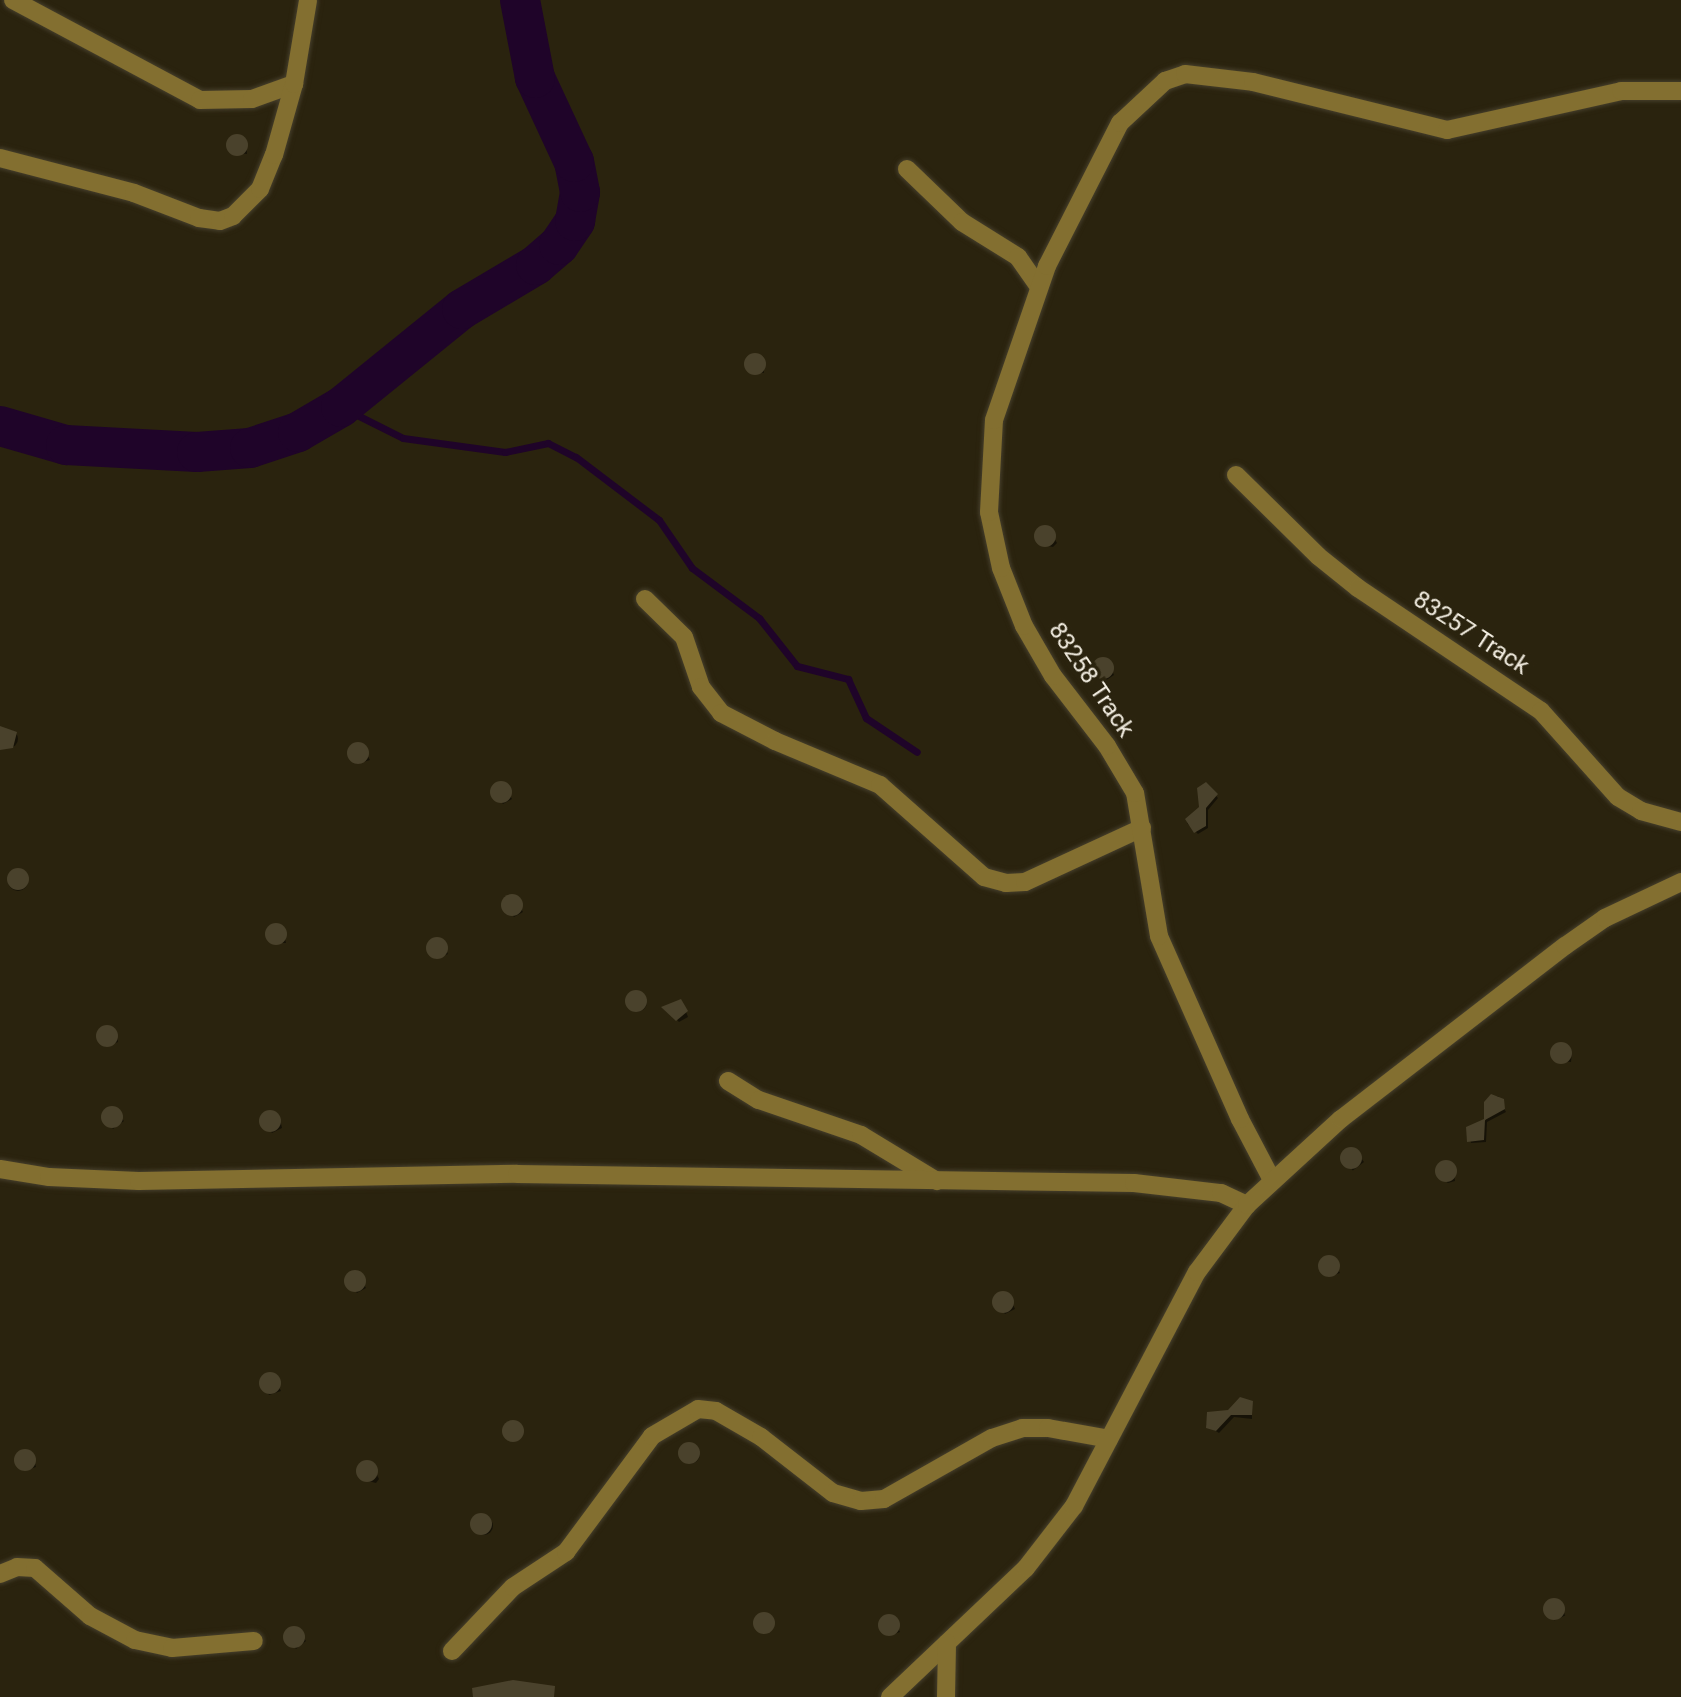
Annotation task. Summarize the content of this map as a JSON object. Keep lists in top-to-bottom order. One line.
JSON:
{"streets":{"street":["83257 Track","83258 Track"]}}
